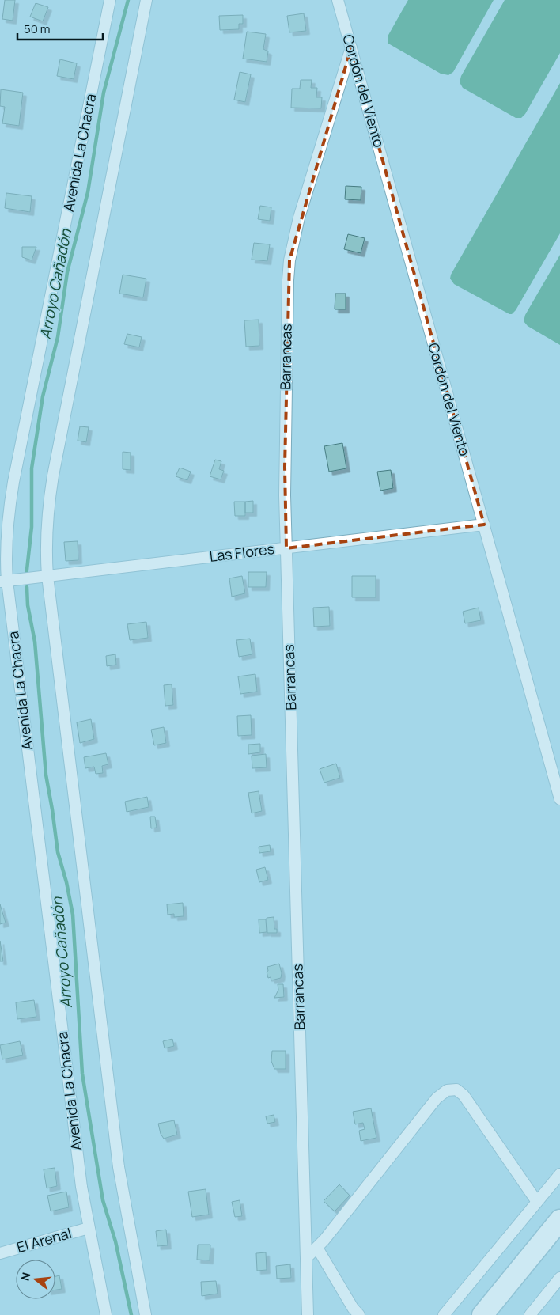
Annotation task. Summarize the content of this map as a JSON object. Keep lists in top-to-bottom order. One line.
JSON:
{"streets":{"street":["Cordón del Viento","Avenida La Chacra","Barrancas","Las Flores","El Arenal"]},"crossings":[["Cordón del Viento","Barrancas"],["Cordón del Viento","Las Flores"],["Avenida La Chacra","Las Flores"],["Avenida La Chacra","El Arenal"],["Barrancas","Las Flores"]],"water":["Arroyo Cañadón"],"scale_bar":"50 m","north":"left"}
